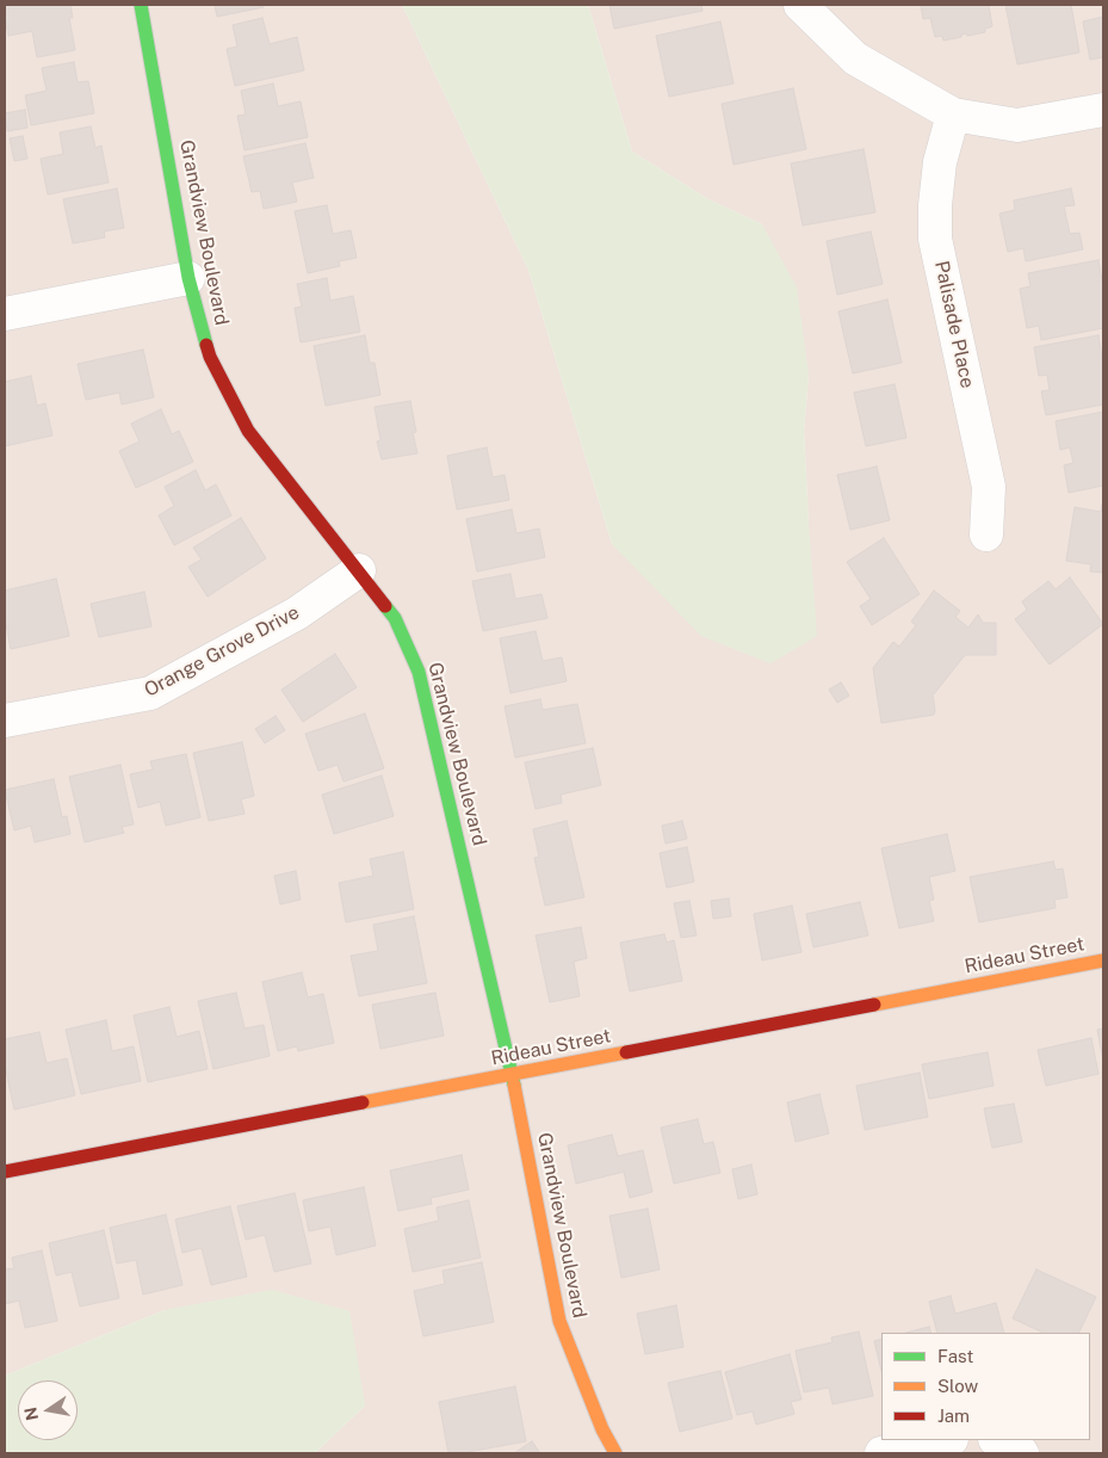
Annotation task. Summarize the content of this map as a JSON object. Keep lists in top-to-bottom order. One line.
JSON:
{"streets":{"street":["Grandview Boulevard","Palisade Place","Orange Grove Drive","Rideau Street"]},"crossings":[["Grandview Boulevard","Orange Grove Drive"],["Grandview Boulevard","Rideau Street"]],"legend":["Fast","Slow","Jam"],"north":"left"}
